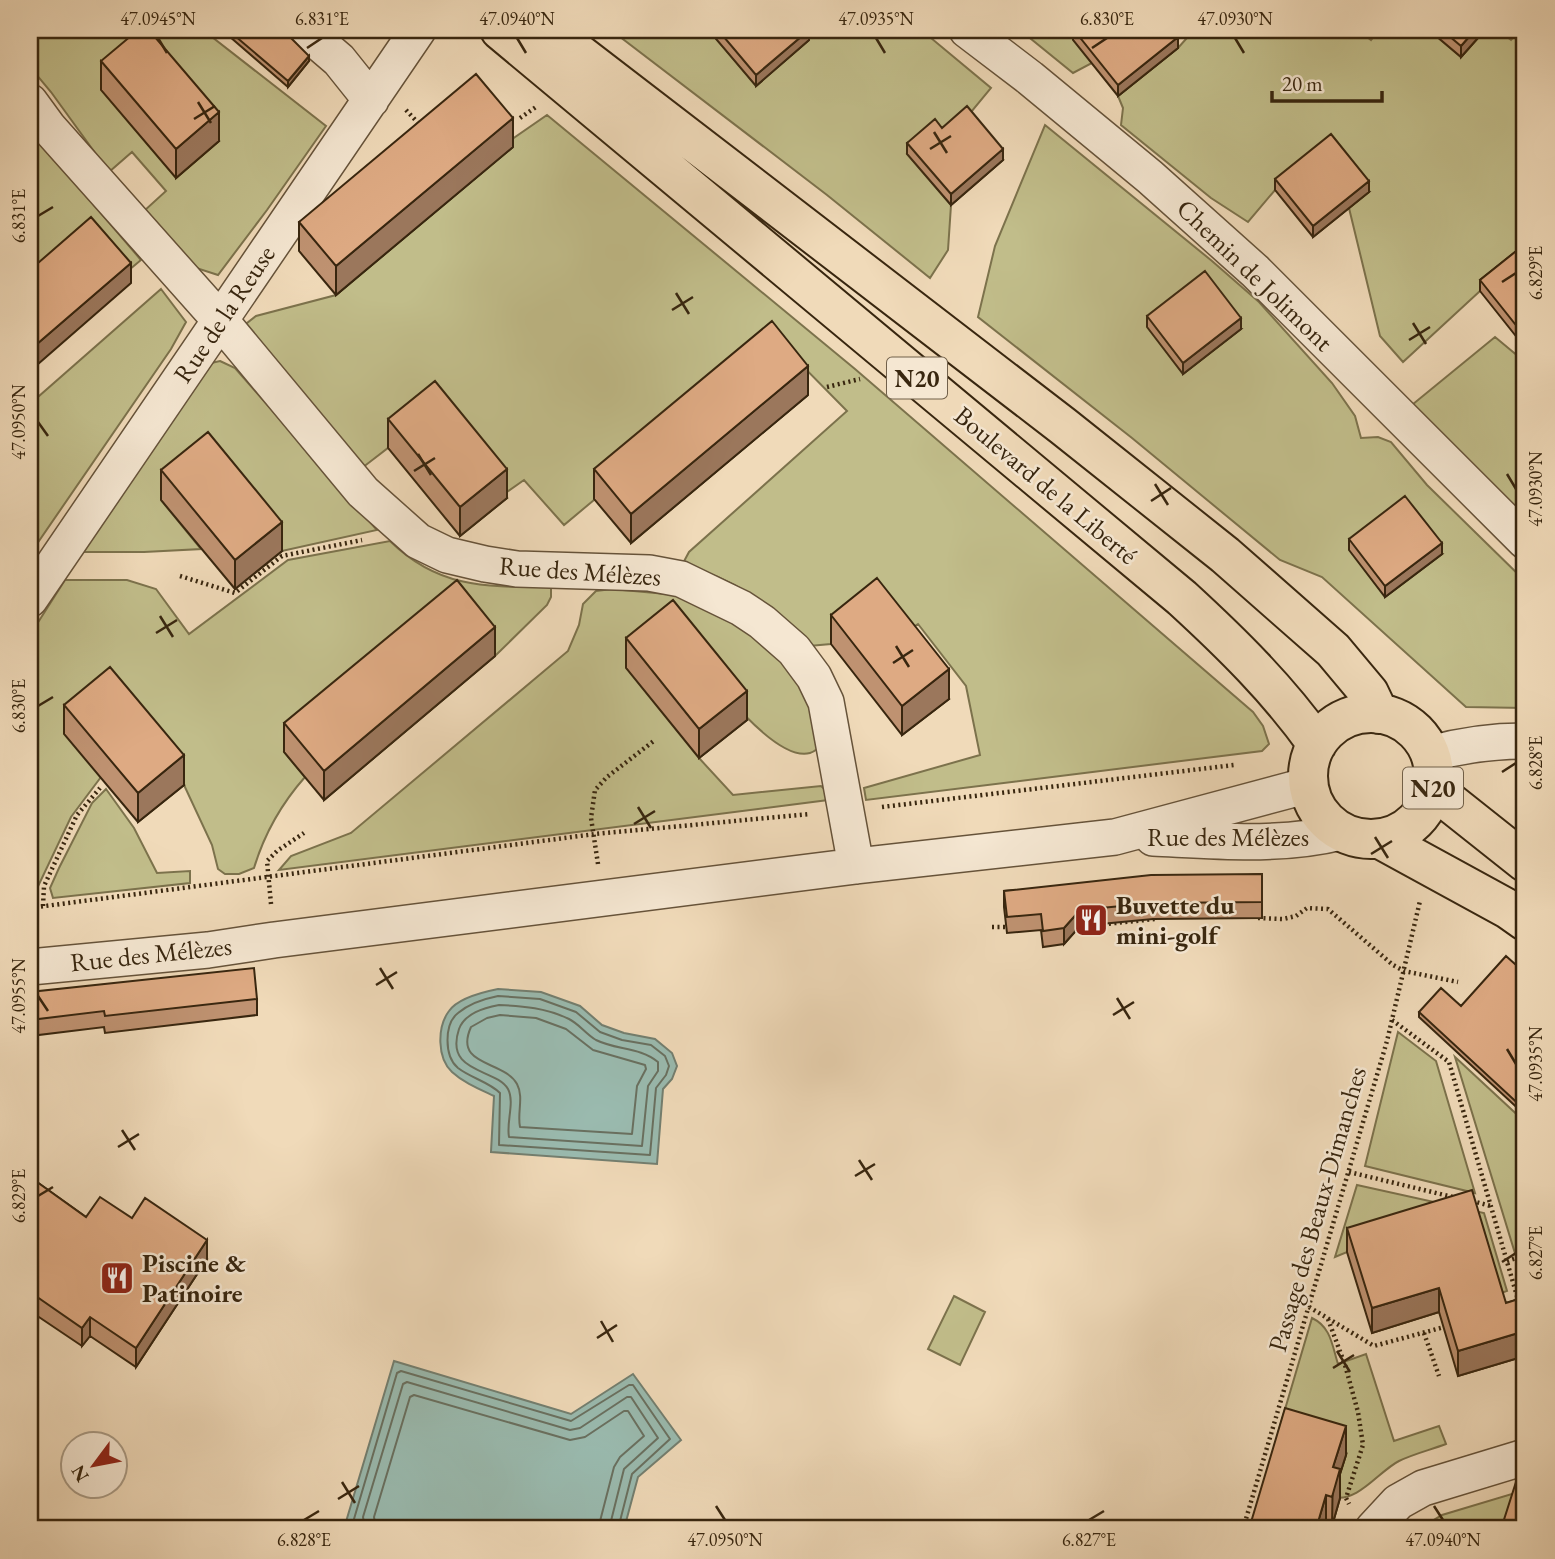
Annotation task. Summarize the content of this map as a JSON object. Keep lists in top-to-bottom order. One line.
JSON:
{"streets":{"main road":["N20","Boulevard de la Liberté"],"street":["Chemin de Jolimont","Rue de la Reuse","Rue des Mélèzes"],"path":["Passage des Beaux-Dimanches"]},"crossings":[["Rue de la Reuse","Rue des Mélèzes"],["N20","Boulevard de la Liberté"],["N20","Rue des Mélèzes"],["Boulevard de la Liberté","Rue des Mélèzes"]],"places":{"restaurant":["Buvette du mini-golf","Piscine & Patinoire"]},"scale_bar":"20 m","north":"bottom left","coordinates":["47.0945°N","6.831°E","47.0940°N","47.0935°N","6.830°E","47.0930°N","6.829°E","47.0950°N","6.828°E","47.0955°N","6.827°E"]}
